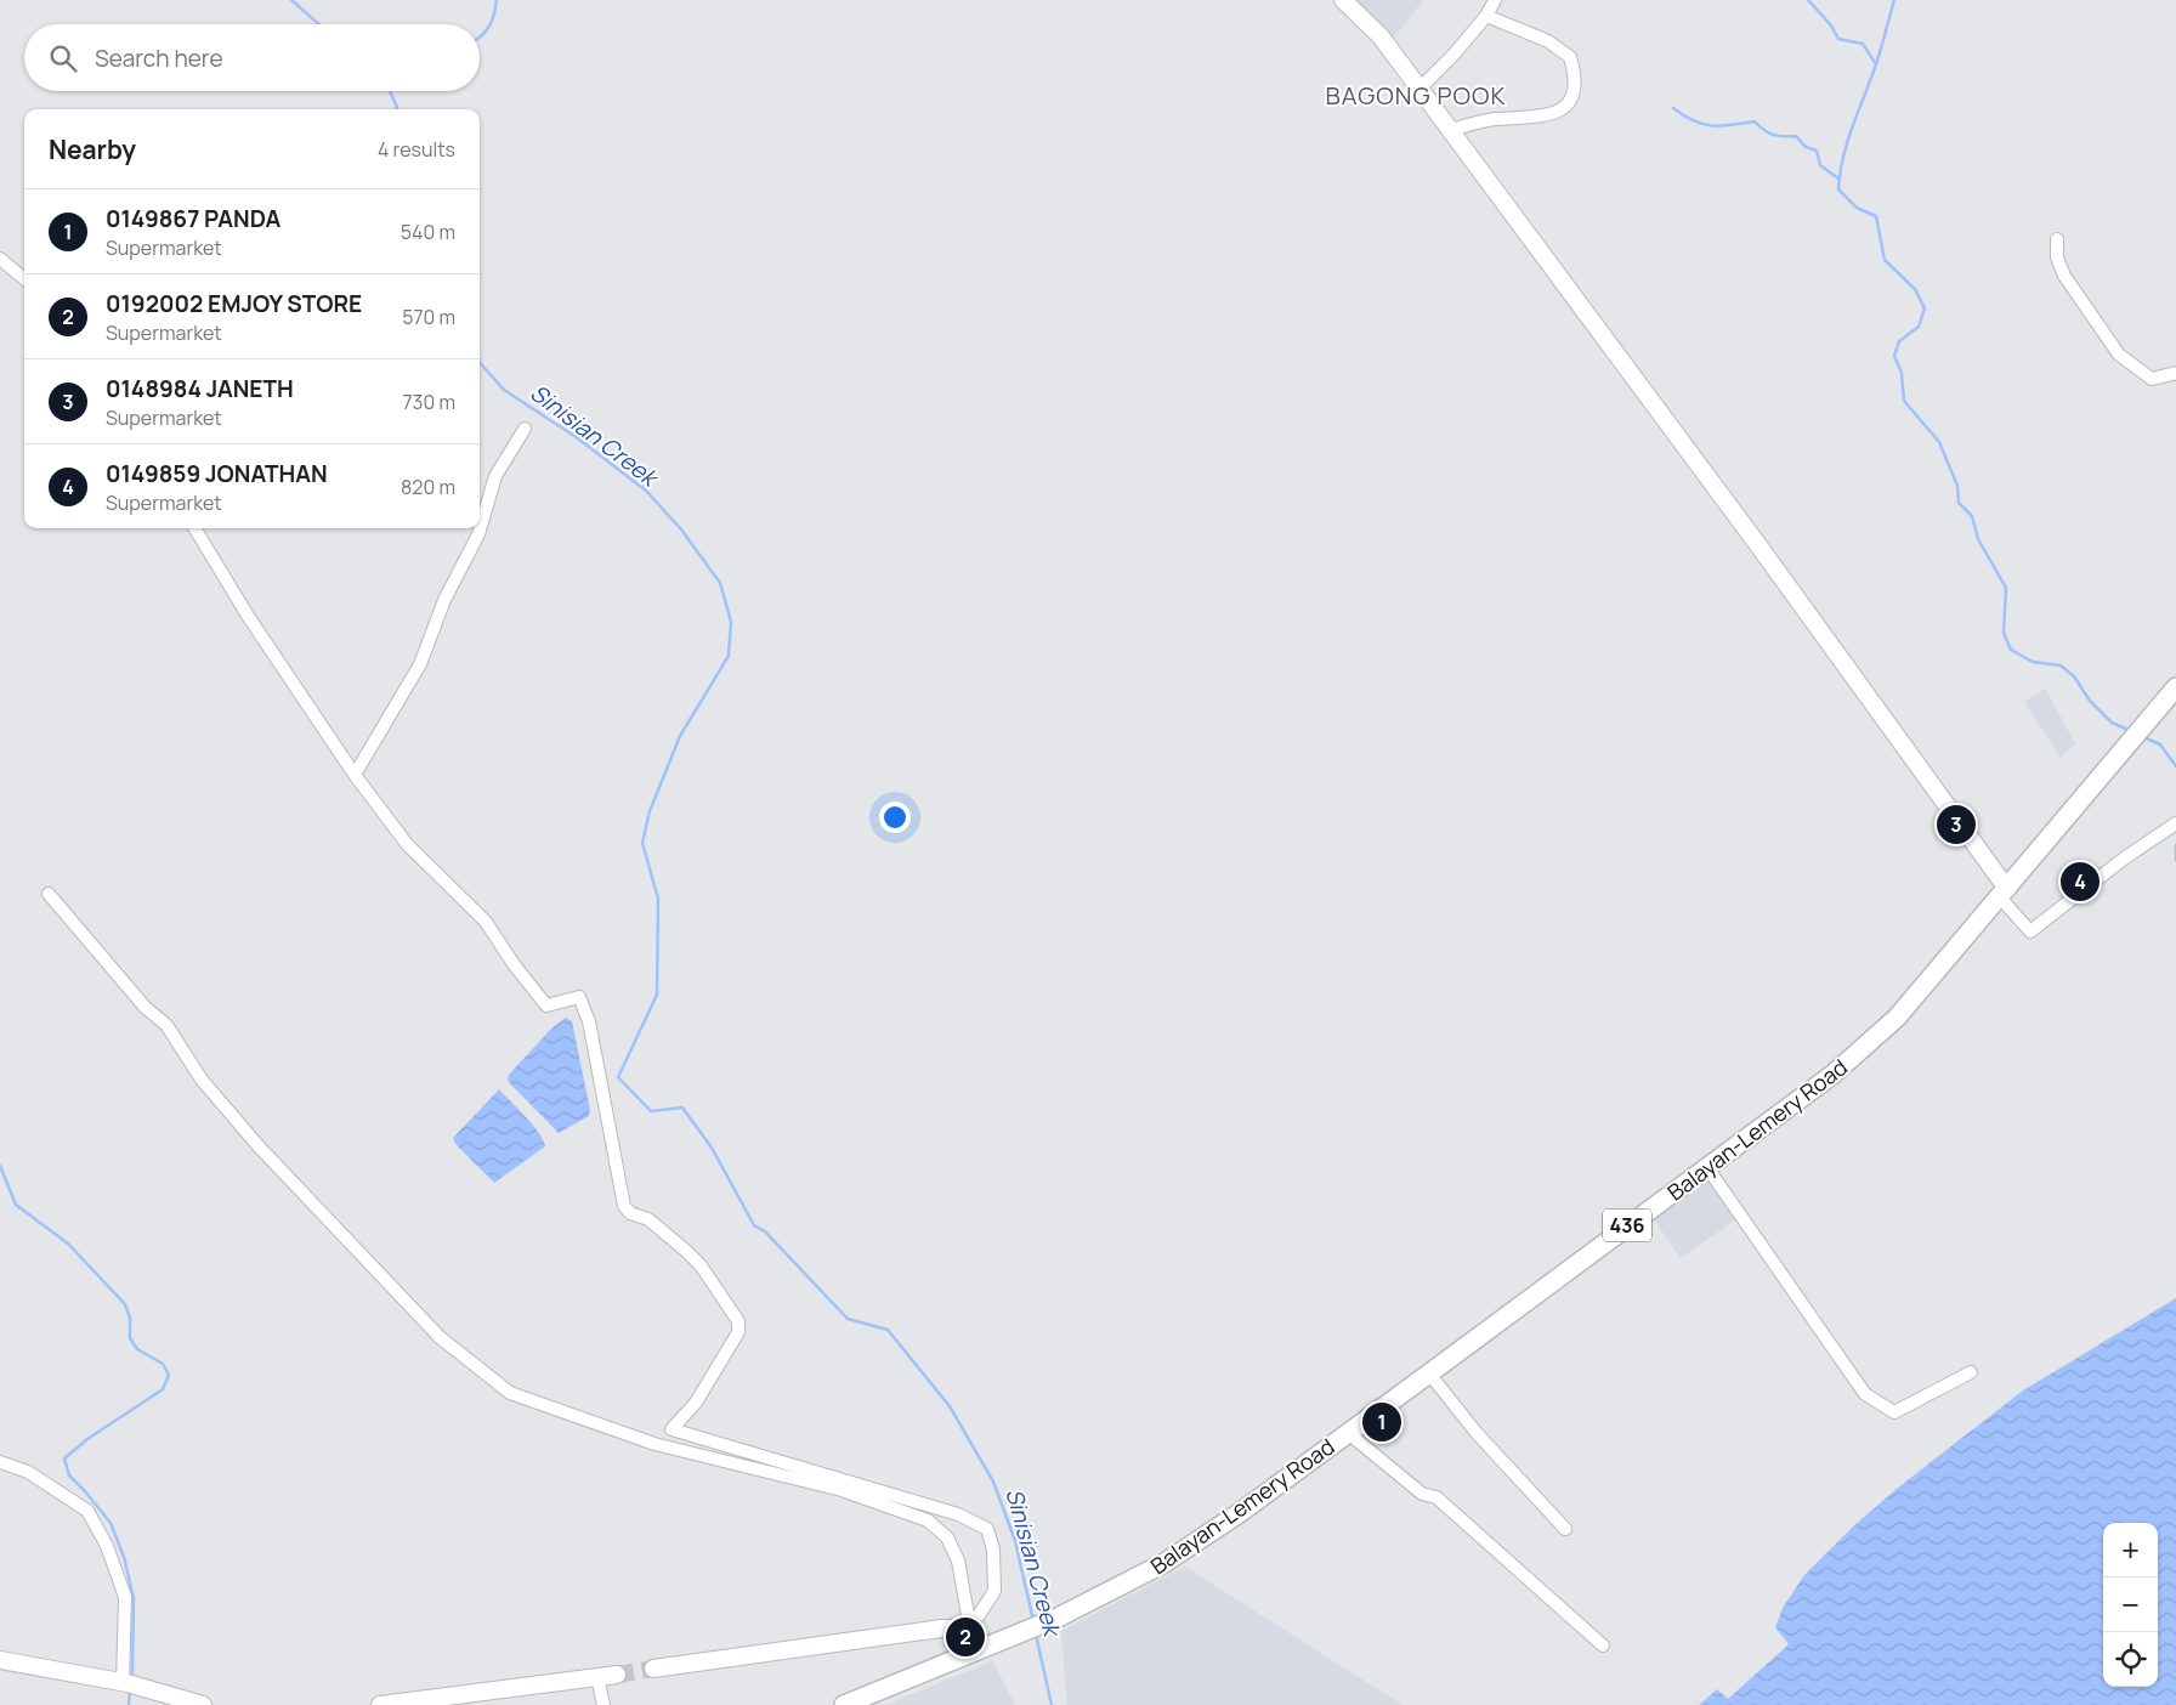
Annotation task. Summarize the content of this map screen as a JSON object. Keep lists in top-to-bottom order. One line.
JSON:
{"streets":{"main road":["Balayan-Lemery Road","436"]},"districts":["BAGONG POOK"],"water":["Sinisian Creek"],"page":{"search":"Search here","heading":["Nearby","4 results"],"list":[{"mark":"1","name":"0149867 PANDA","note":"Supermarket","value":"540 m"},{"mark":"2","name":"0192002 EMJOY STORE","note":"Supermarket","value":"570 m"},{"mark":"3","name":"0148984 JANETH","note":"Supermarket","value":"730 m"},{"mark":"4","name":"0149859 JONATHAN","note":"Supermarket","value":"820 m"}],"pins":["3","4","1","2"],"map_buttons":["+","−"]}}
